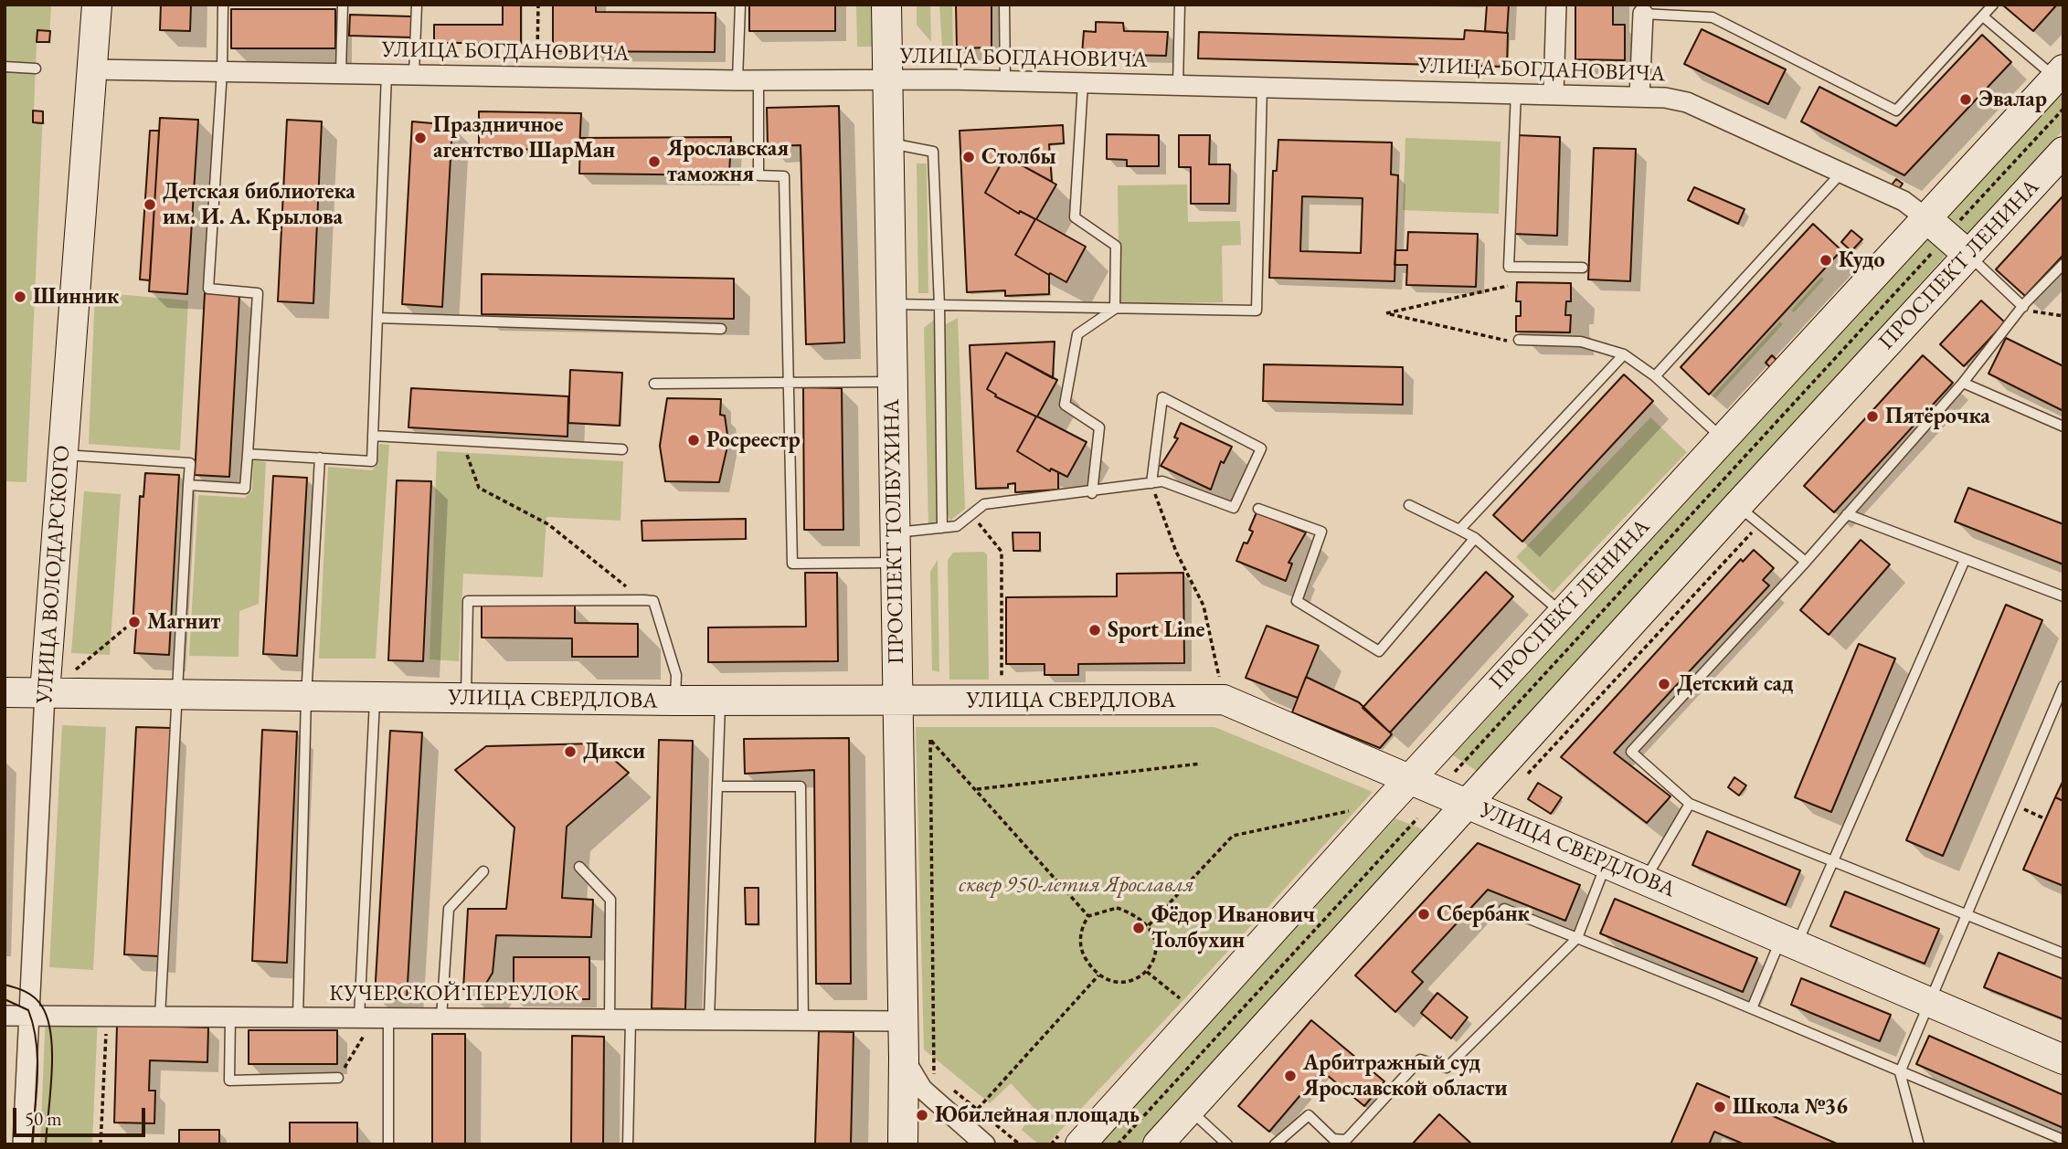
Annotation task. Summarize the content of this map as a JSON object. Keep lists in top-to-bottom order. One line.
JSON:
{"streets":{"main road":["ПРОСПЕКТ ЛЕНИНА","ПРОСПЕКТ ТОЛБУХИНА","УЛИЦА ВОЛОДАРСКОГО","УЛИЦА СВЕРДЛОВА"],"street":["УЛИЦА БОГДАНОВИЧА","КУЧЕРСКОЙ ПЕРЕУЛОК"]},"crossings":[["УЛИЦА БОГДАНОВИЧА","ПРОСПЕКТ ЛЕНИНА"],["УЛИЦА БОГДАНОВИЧА","ПРОСПЕКТ ТОЛБУХИНА"],["УЛИЦА БОГДАНОВИЧА","УЛИЦА ВОЛОДАРСКОГО"],["ПРОСПЕКТ ЛЕНИНА","УЛИЦА СВЕРДЛОВА"],["ПРОСПЕКТ ТОЛБУХИНА","УЛИЦА СВЕРДЛОВА"],["ПРОСПЕКТ ТОЛБУХИНА","КУЧЕРСКОЙ ПЕРЕУЛОК"],["УЛИЦА ВОЛОДАРСКОГО","УЛИЦА СВЕРДЛОВА"],["УЛИЦА ВОЛОДАРСКОГО","КУЧЕРСКОЙ ПЕРЕУЛОК"]],"parks":["сквер 950-летия Ярославля"],"places":["Эвалар","Праздничное агентство ШарМан","Столбы","Ярославская таможня","Детская библиотека им. И. А. Крылова","Кудо","Шинник","Пятёрочка","Росреестр","Магнит","Sport Line","Детский сад","Дикси","Сбербанк","Фёдор Иванович Толбухин","Арбитражный суд Ярославской области","Школа №36","Юбилейная площадь"],"scale_bar":"50 m"}
